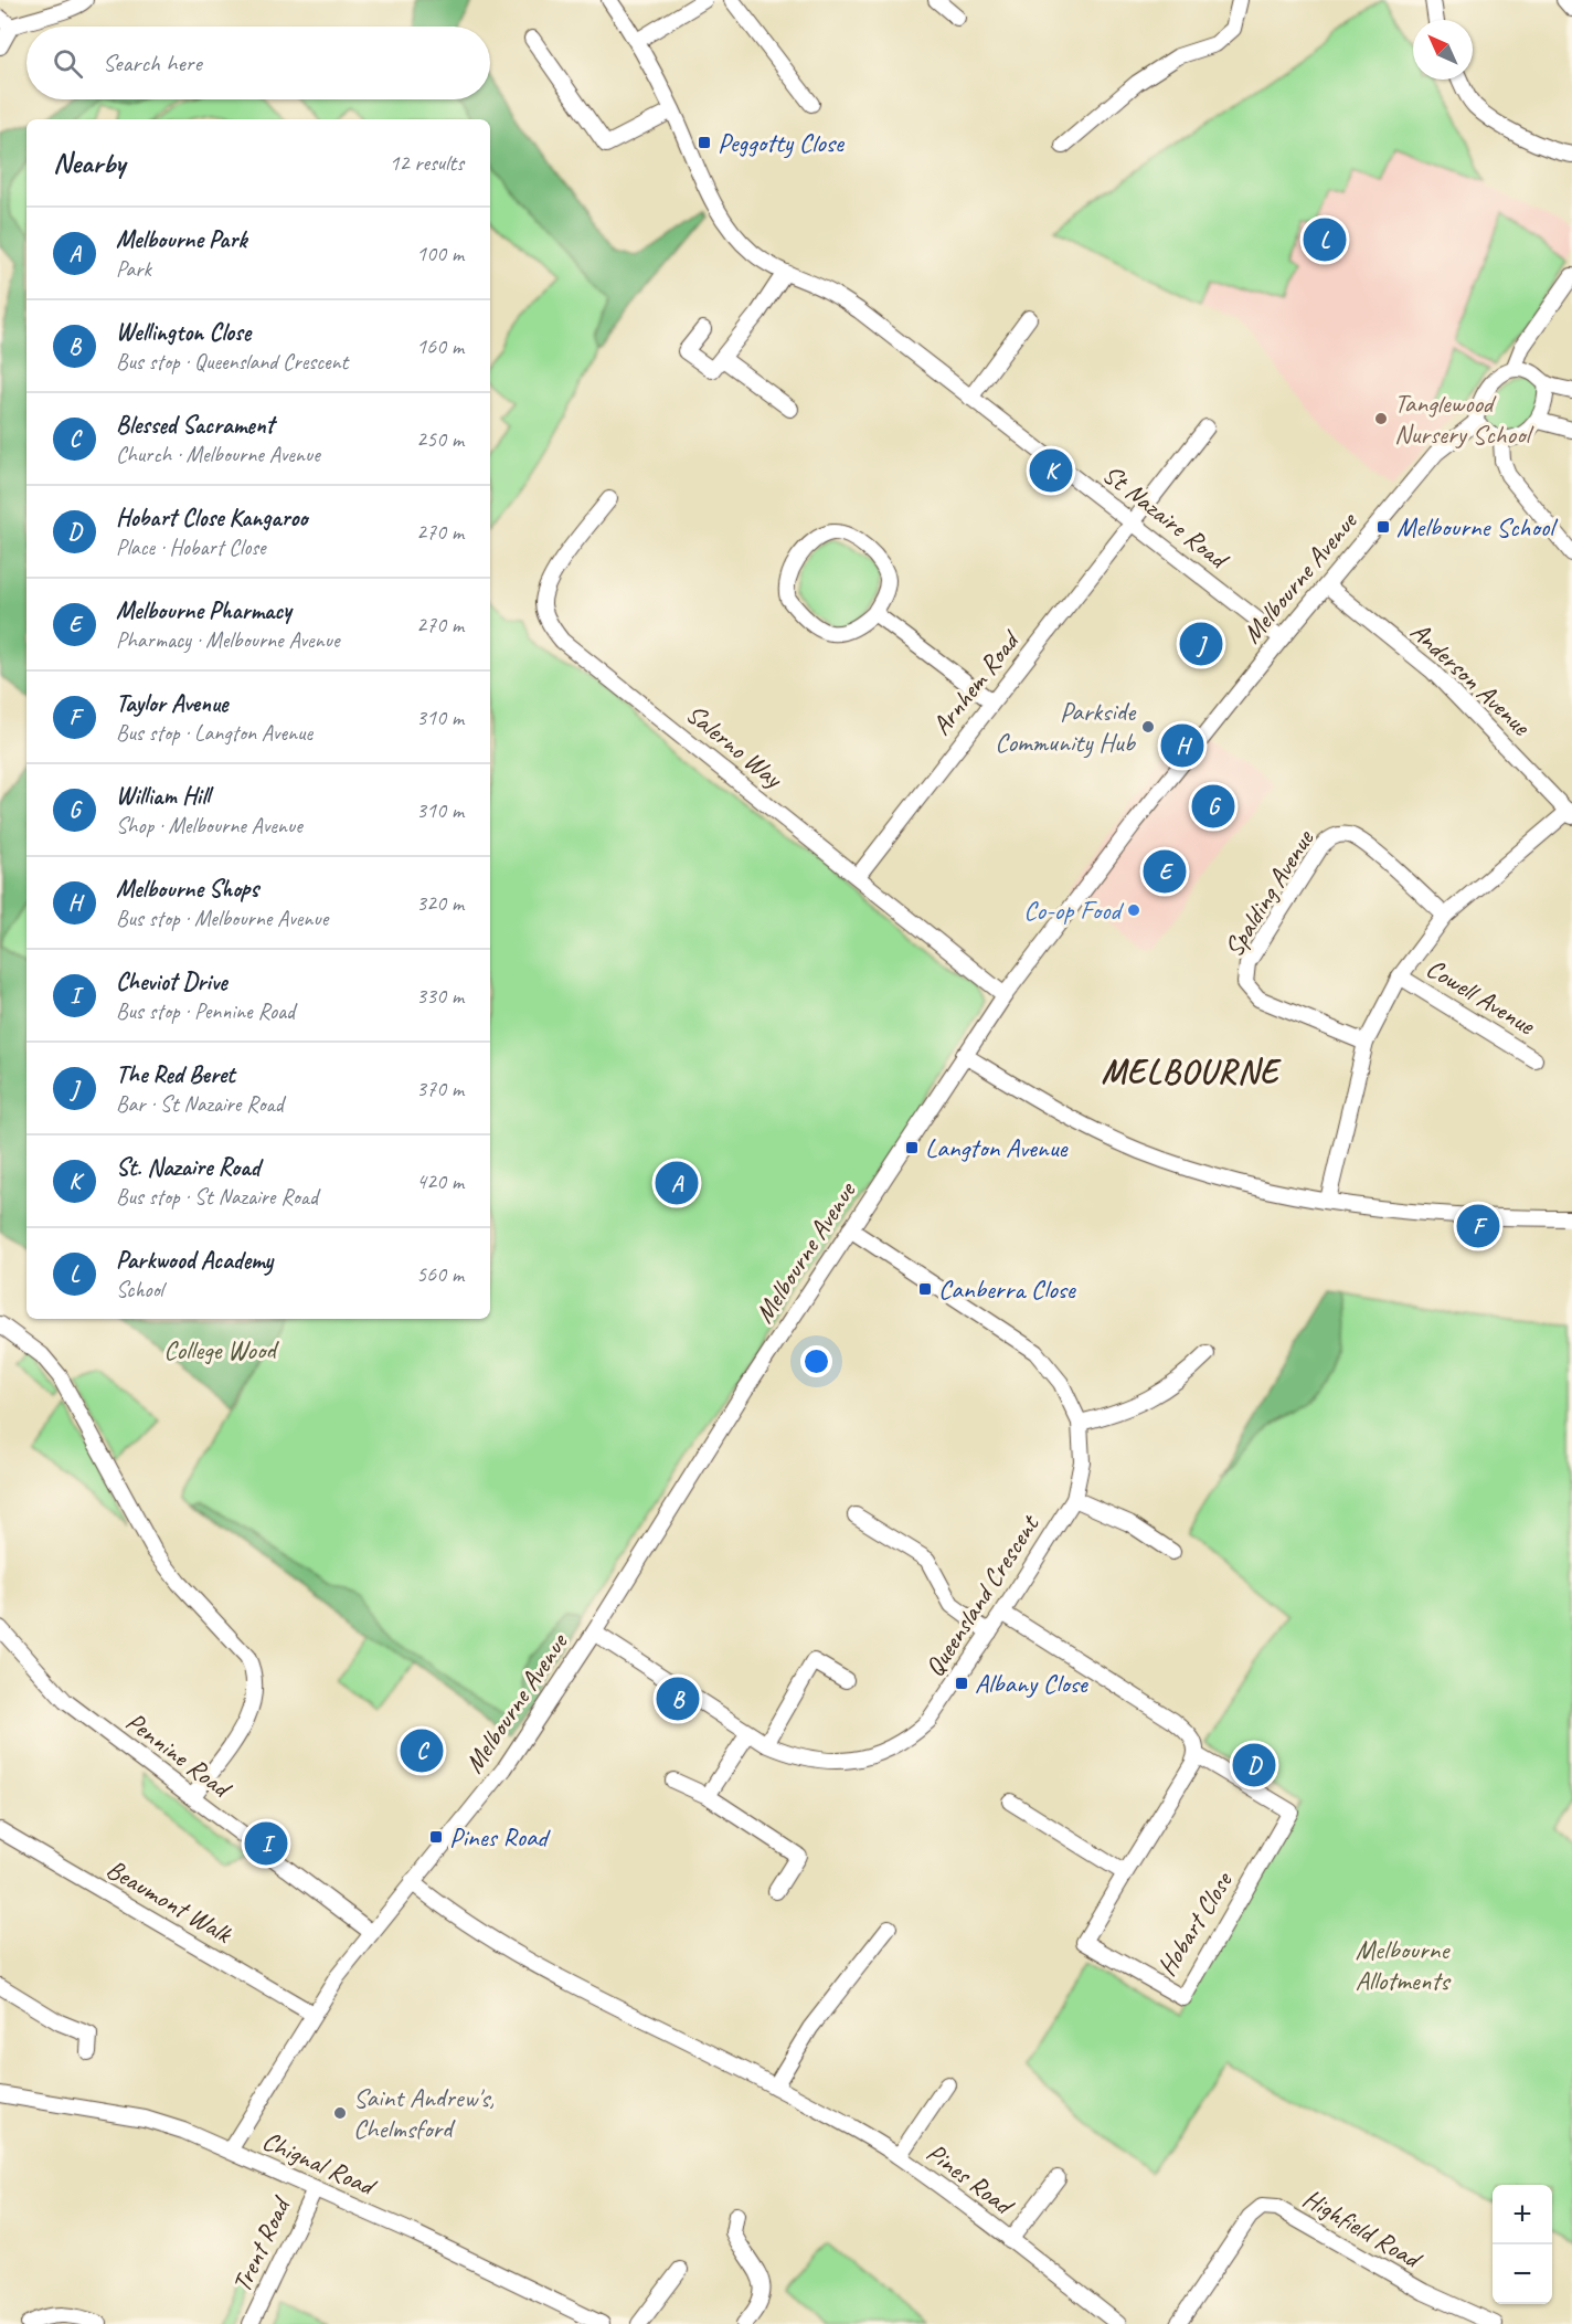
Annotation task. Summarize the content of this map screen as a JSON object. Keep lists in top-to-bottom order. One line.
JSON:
{"streets":{"street":["St Nazaire Road","Melbourne Avenue","Anderson Avenue","Arnhem Road","Salerno Way","Spalding Avenue","Cowell Avenue","Queensland Crescent","Pennine Road","Beaumont Walk","Hobart Close","Chignal Road","Pines Road","Highfield Road","Trent Road"]},"crossings":[["St Nazaire Road","Melbourne Avenue"],["St Nazaire Road","Arnhem Road"],["Melbourne Avenue","Anderson Avenue"],["Melbourne Avenue","Salerno Way"],["Melbourne Avenue","Queensland Crescent"],["Melbourne Avenue","Pennine Road"],["Melbourne Avenue","Beaumont Walk"],["Melbourne Avenue","Chignal Road"],["Melbourne Avenue","Pines Road"],["Arnhem Road","Salerno Way"],["Chignal Road","Trent Road"]],"districts":["MELBOURNE"],"parks":["College Wood","Melbourne Allotments"],"places":{"transit":["Peggotty Close","Melbourne School","Langton Avenue","Canberra Close","Albany Close","Pines Road"],"other":["Tanglewood Nursery School","Parkside Community Hub","Co-op Food","Saint Andrew's, Chelmsford"]},"north":"top left","page":{"search":"Search here","heading":["Nearby","12 results"],"list":[{"mark":"A","name":"Melbourne Park","note":"Park","value":"100 m"},{"mark":"B","name":"Wellington Close","note":"Bus stop · Queensland Crescent","value":"160 m"},{"mark":"C","name":"Blessed Sacrament","note":"Church · Melbourne Avenue","value":"250 m"},{"mark":"D","name":"Hobart Close Kangaroo","note":"Place · Hobart Close","value":"270 m"},{"mark":"E","name":"Melbourne Pharmacy","note":"Pharmacy · Melbourne Avenue","value":"270 m"},{"mark":"F","name":"Taylor Avenue","note":"Bus stop · Langton Avenue","value":"310 m"},{"mark":"G","name":"William Hill","note":"Shop · Melbourne Avenue","value":"310 m"},{"mark":"H","name":"Melbourne Shops","note":"Bus stop · Melbourne Avenue","value":"320 m"},{"mark":"I","name":"Cheviot Drive","note":"Bus stop · Pennine Road","value":"330 m"},{"mark":"J","name":"The Red Beret","note":"Bar · St Nazaire Road","value":"370 m"},{"mark":"K","name":"St. Nazaire Road","note":"Bus stop · St Nazaire Road","value":"420 m"},{"mark":"L","name":"Parkwood Academy","note":"School","value":"560 m"}],"pins":["L","K","J","H","G","E","A","F","B","C","D","I"],"map_buttons":["+","−"]}}
